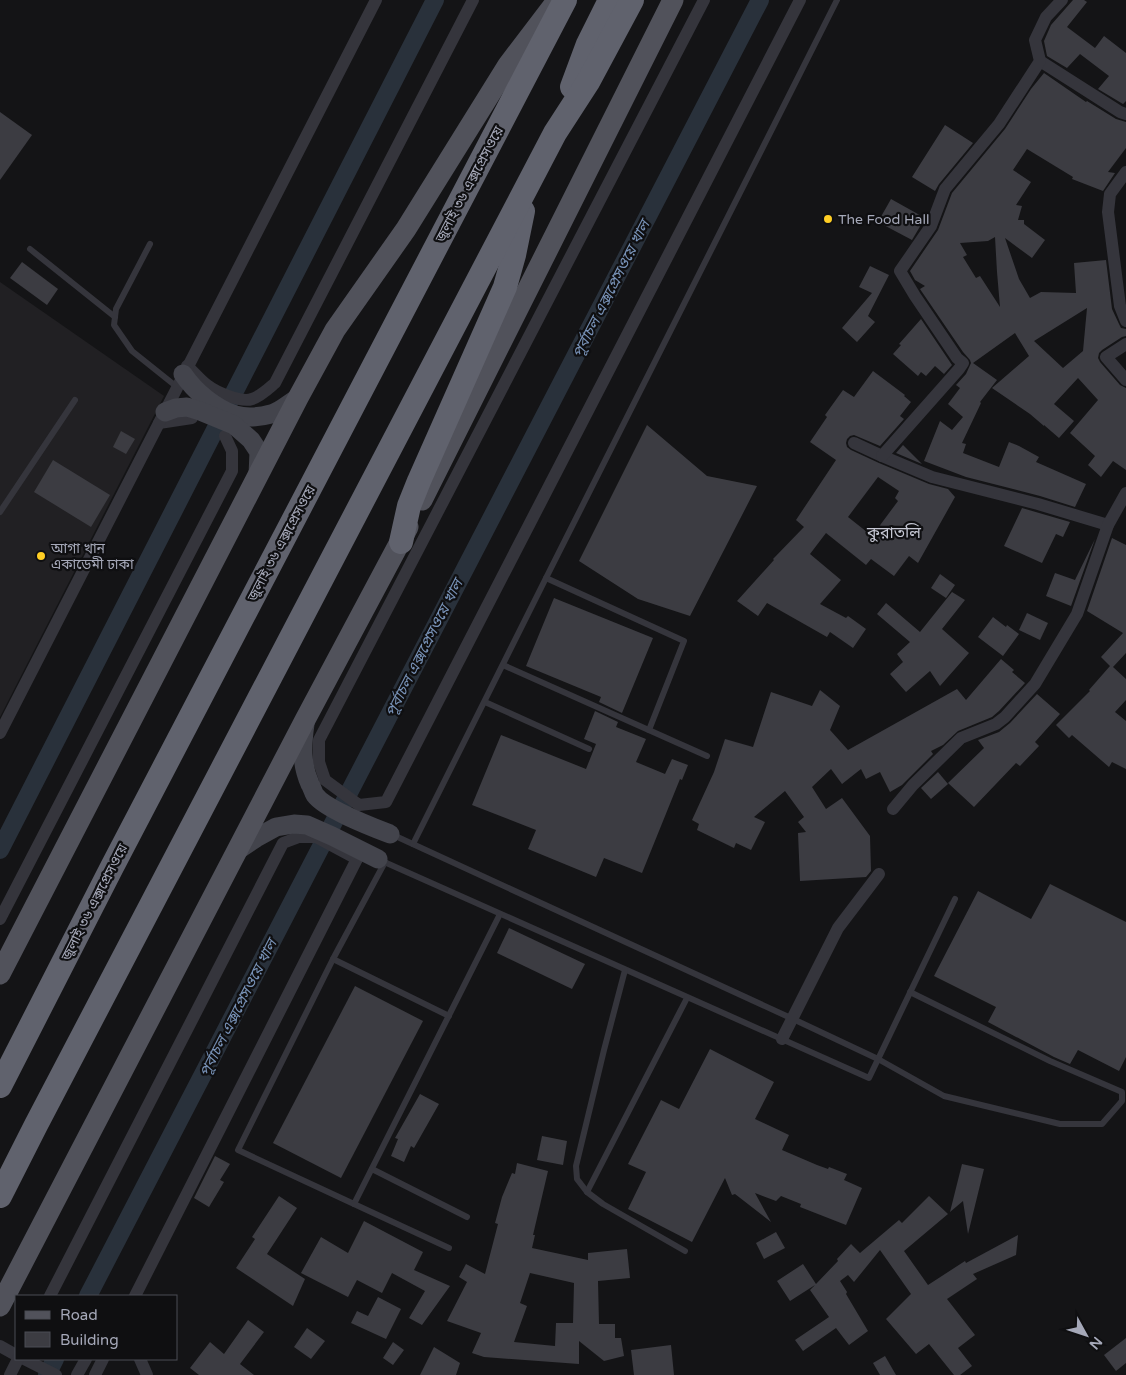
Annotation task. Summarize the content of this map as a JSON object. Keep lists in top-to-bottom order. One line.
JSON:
{"streets":{"highway":["জুলাই ৩৬ এক্সপ্রেসওয়ে"]},"districts":["কুরাতলি"],"water":["পূর্বাচল এক্সপ্রেসওয়ে খাল"],"places":["The Food Hall","আগা খান একাডেমী ঢাকা"],"legend":["Road","Building"],"north":"bottom right"}
